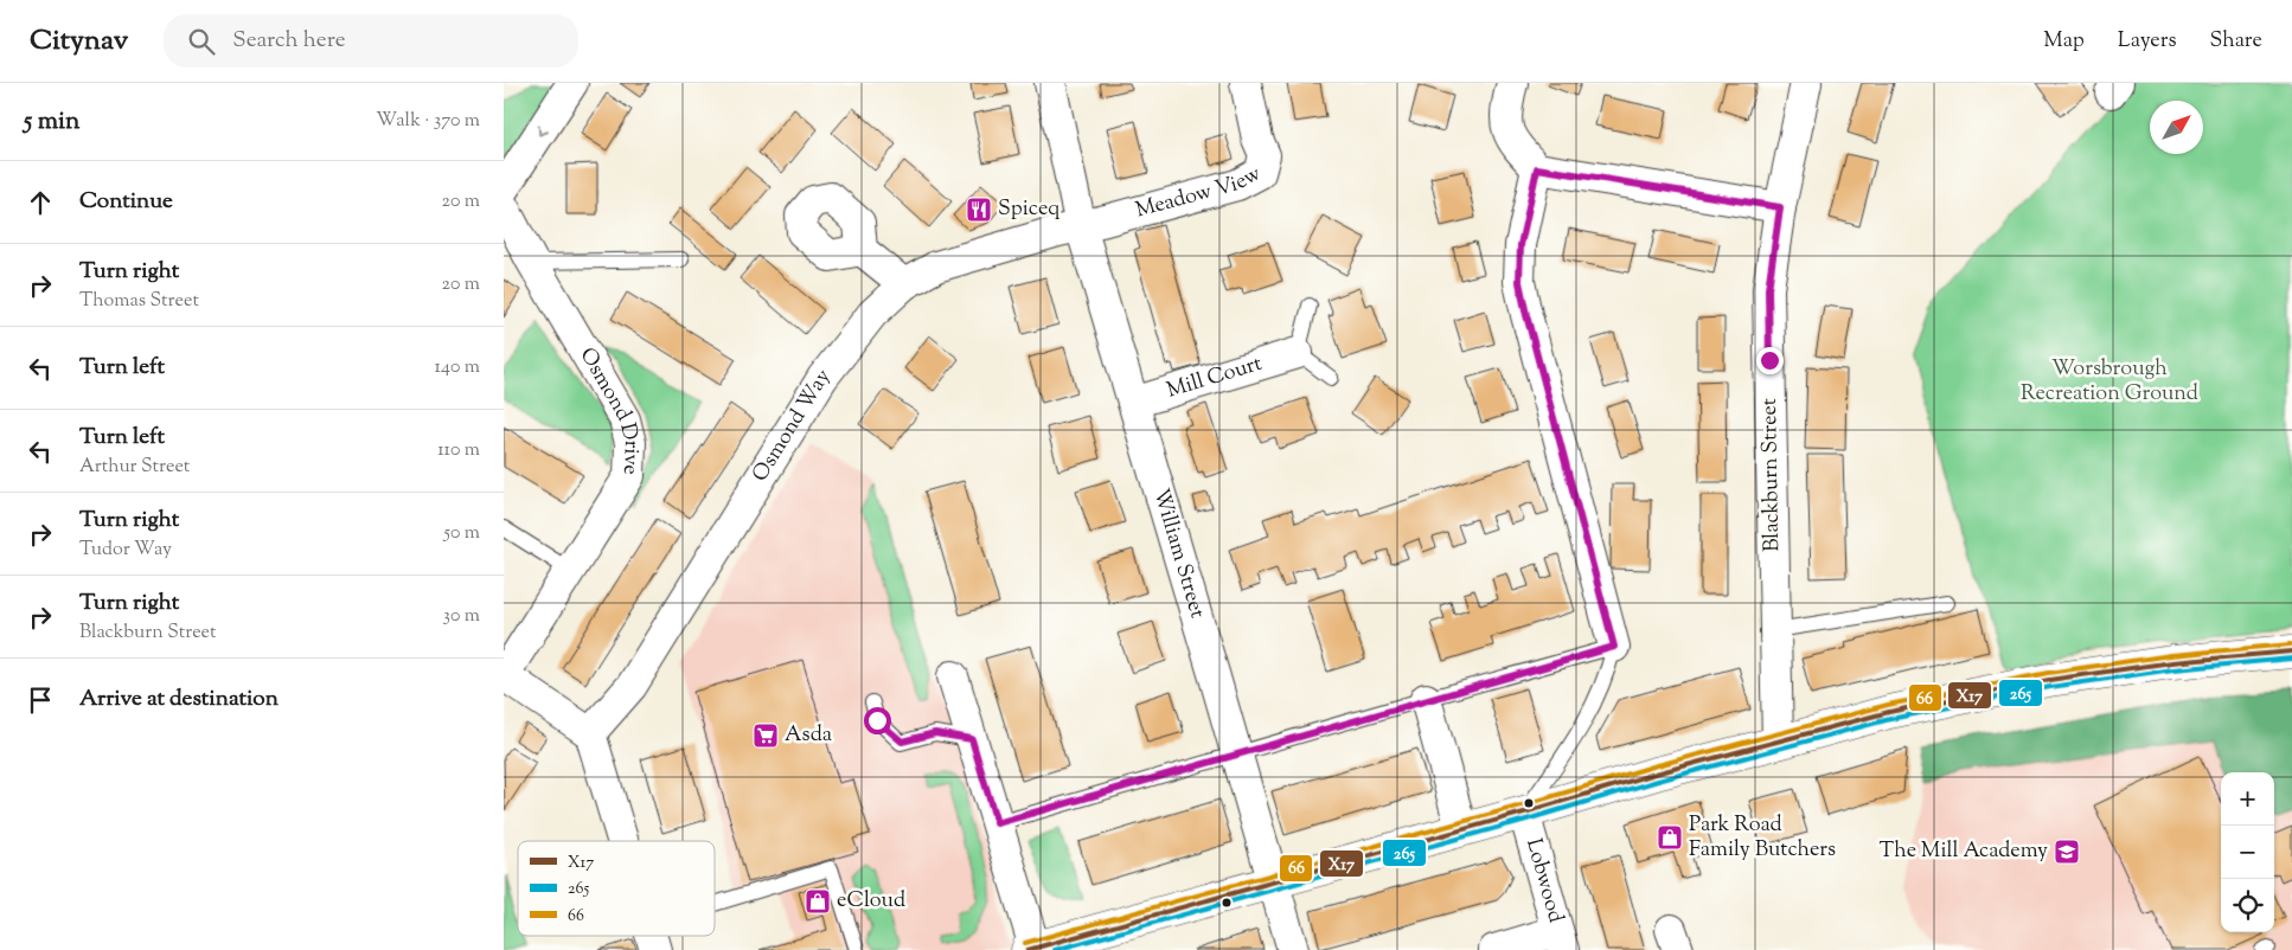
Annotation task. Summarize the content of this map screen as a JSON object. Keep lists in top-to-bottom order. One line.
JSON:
{"streets":{"street":["Meadow View","Mill Court","Osmond Drive","Osmond Way","Blackburn Street","William Street","Lobwood"]},"crossings":[["Meadow View","Osmond Way"],["Meadow View","William Street"],["Mill Court","William Street"],["Osmond Drive","Osmond Way"],["Osmond Way","William Street"]],"parks":["Worsbrough Recreation Ground"],"places":{"restaurant":["Spiceq"],"supermarket":["Asda"],"shop":["Park Road Family Butchers","eCloud"],"school or university":["The Mill Academy"]},"lines":["transit line 66","transit line X17","transit line 265"],"legend":["X17","265","66"],"north":"top right","page":{"header":"Citynav","search":"Search here","nav":["Map","Layers","Share"],"heading":["5 min","Walk · 370 m"],"list":[["Continue","20 m"],["Turn right","Thomas Street","20 m"],["Turn left","140 m"],["Turn left","Arthur Street","110 m"],["Turn right","Tudor Way","50 m"],["Turn right","Blackburn Street","30 m"],"Arrive at destination"],"map_buttons":["+","−"]}}
